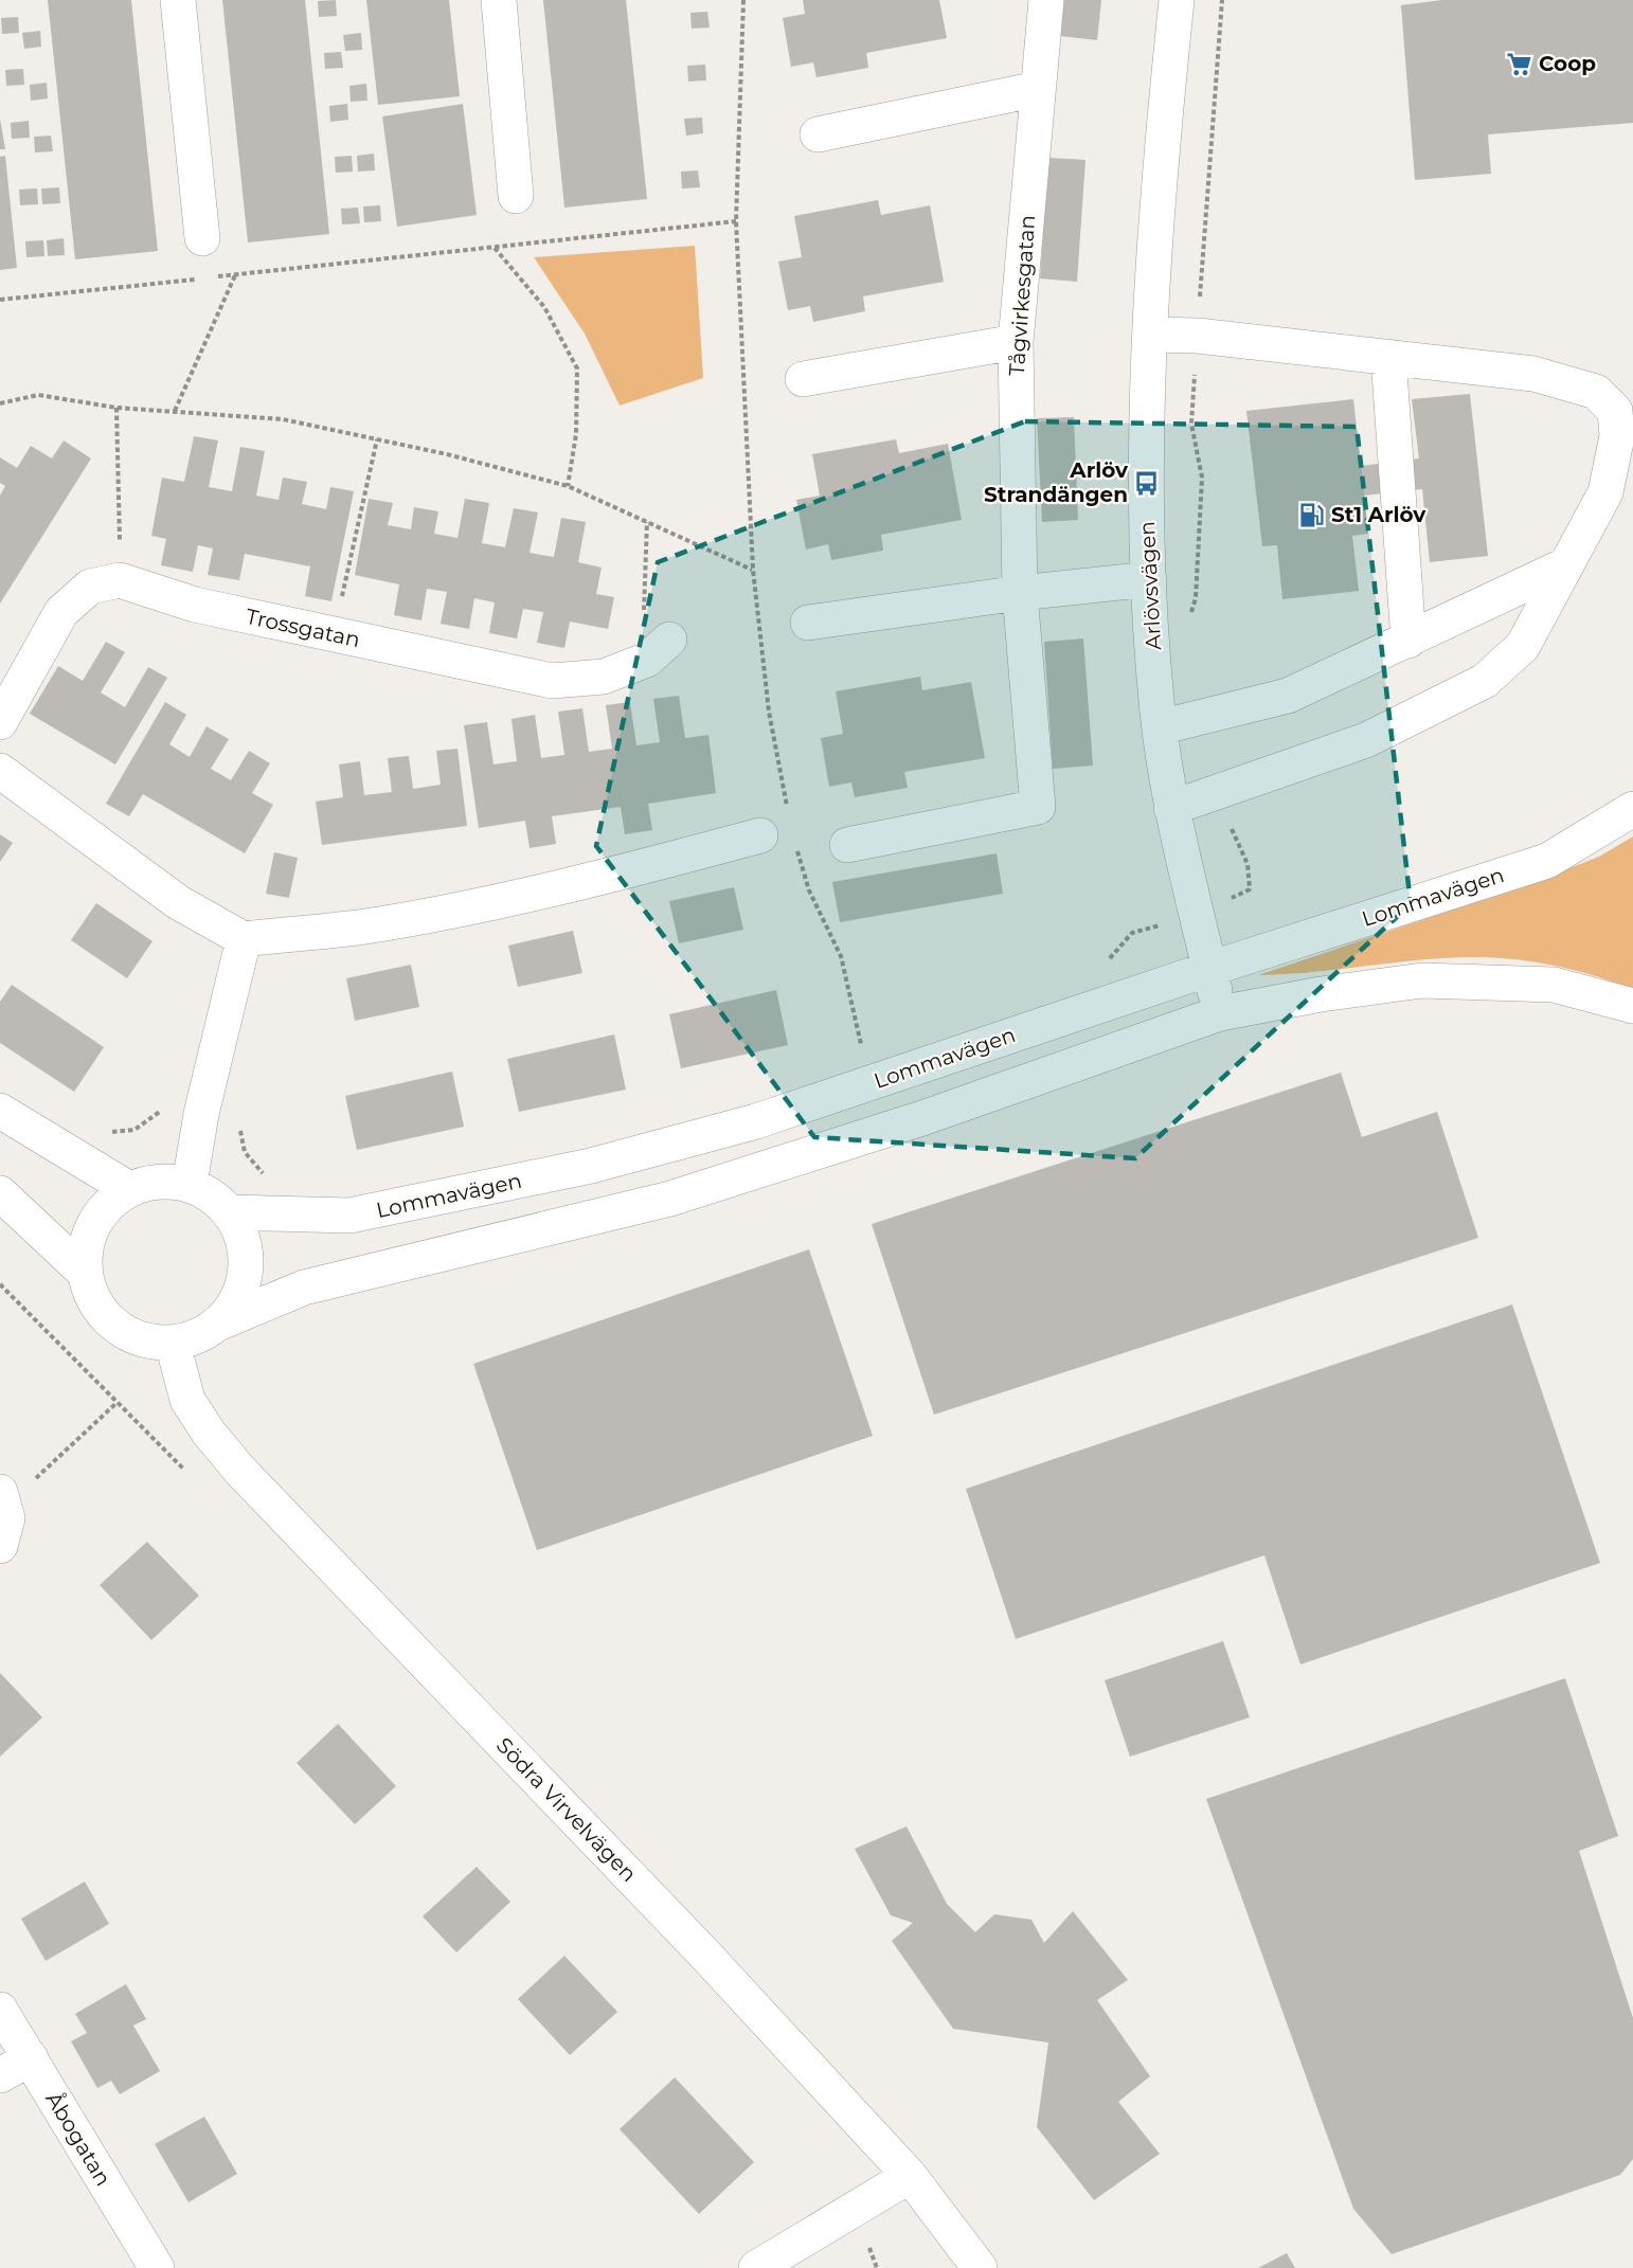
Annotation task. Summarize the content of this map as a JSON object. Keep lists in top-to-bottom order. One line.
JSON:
{"streets":{"street":["Tågvirkesgatan","Arlövsvägen","Trossgatan","Lommavägen","Södra Virvelvägen","Åbogatan"]},"crossings":[["Arlövsvägen","Lommavägen"],["Lommavägen","Södra Virvelvägen"]],"places":{"supermarket":["Coop"],"bus stop":["Arlöv Strandängen"],"fuel station":["St1 Arlöv"]}}
